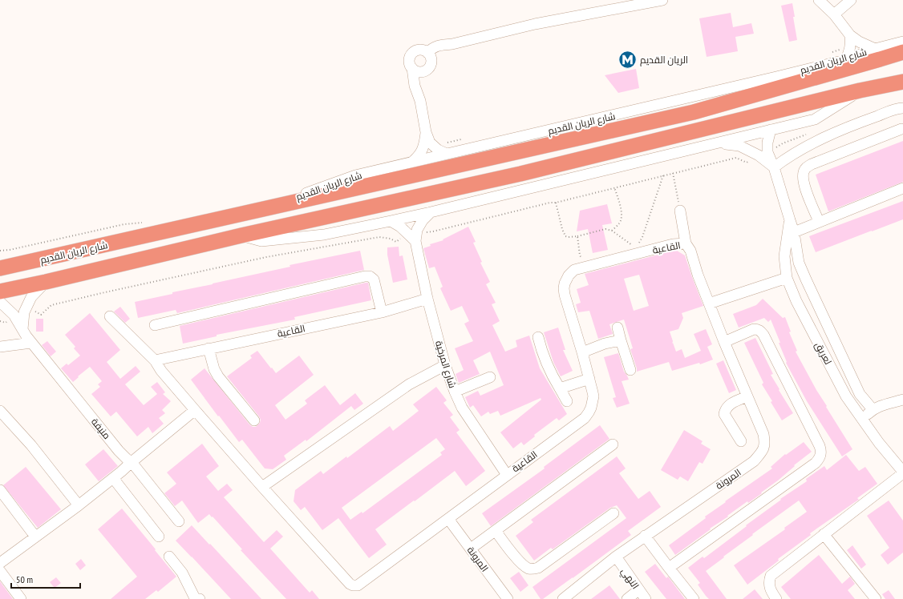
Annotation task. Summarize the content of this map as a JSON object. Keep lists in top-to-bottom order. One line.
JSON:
{"streets":{"highway":["شارع الريان القديم"],"street":["القاعية","لعريق","شارع المرخية","منيفة","المرونة","النهي"]},"crossings":[["القاعية","شارع المرخية"],["القاعية","المرونة"],["المرونة","النهي"]],"places":{"metro station":["الريان القديم"]},"scale_bar":"50 m"}
